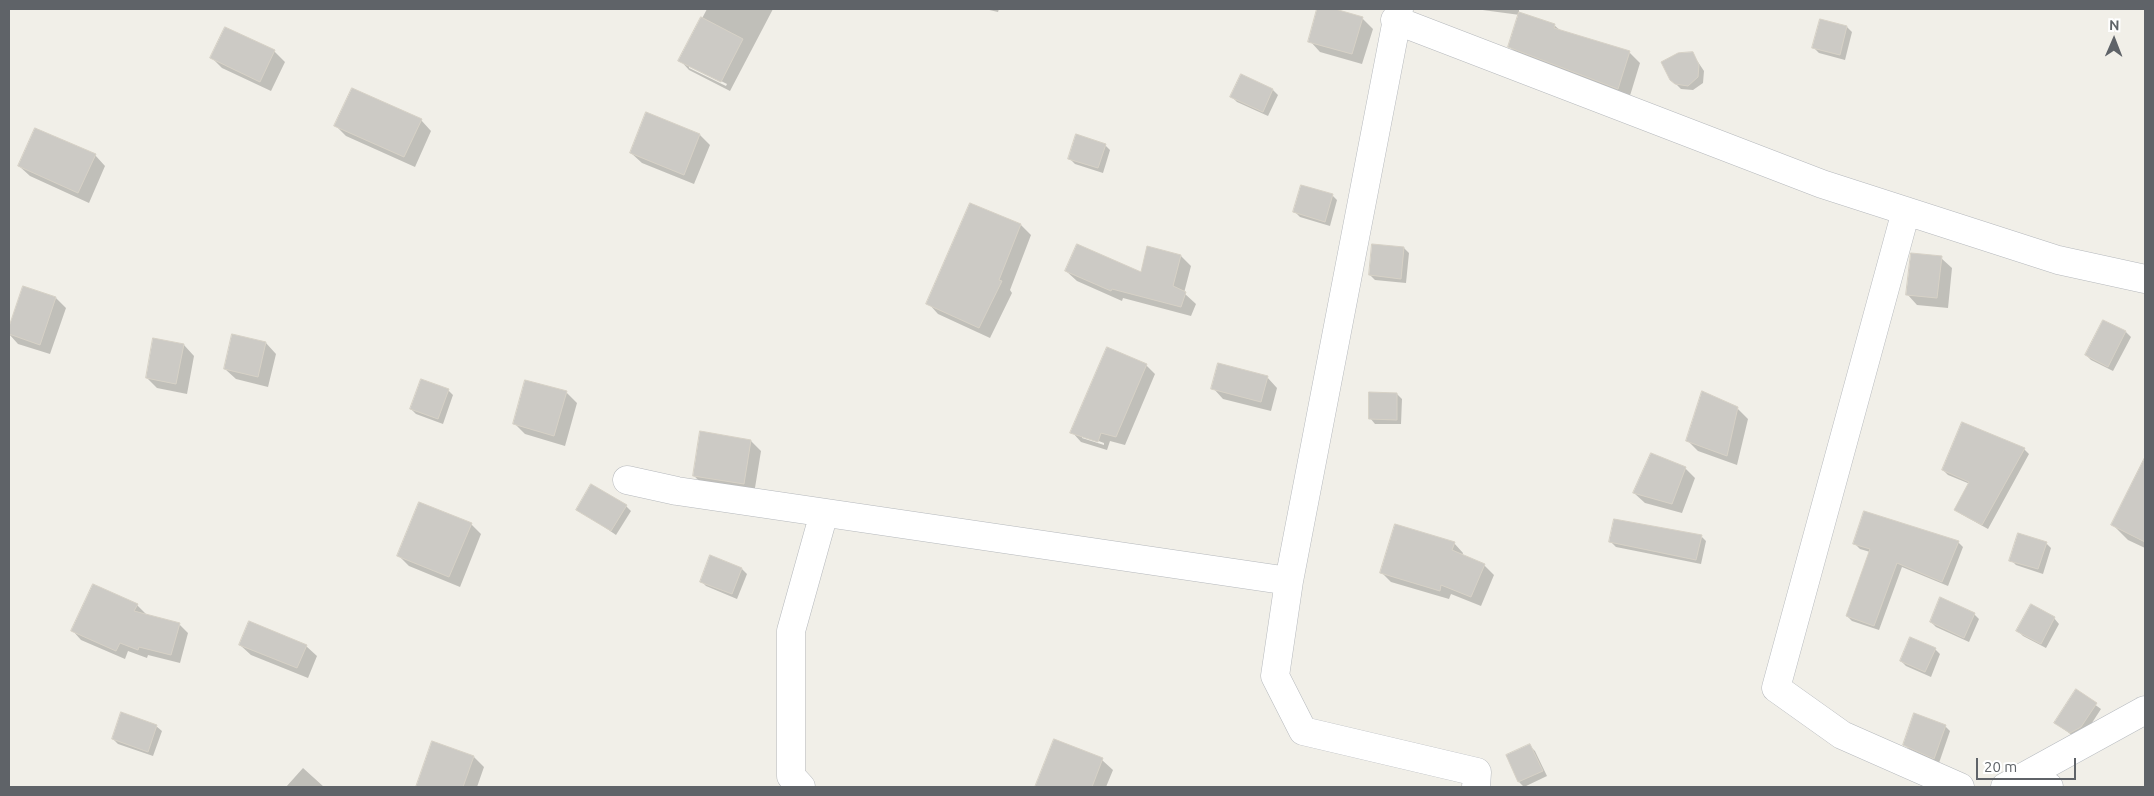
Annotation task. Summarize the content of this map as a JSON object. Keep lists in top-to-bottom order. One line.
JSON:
{"scale_bar":"20 m","north":"top"}
